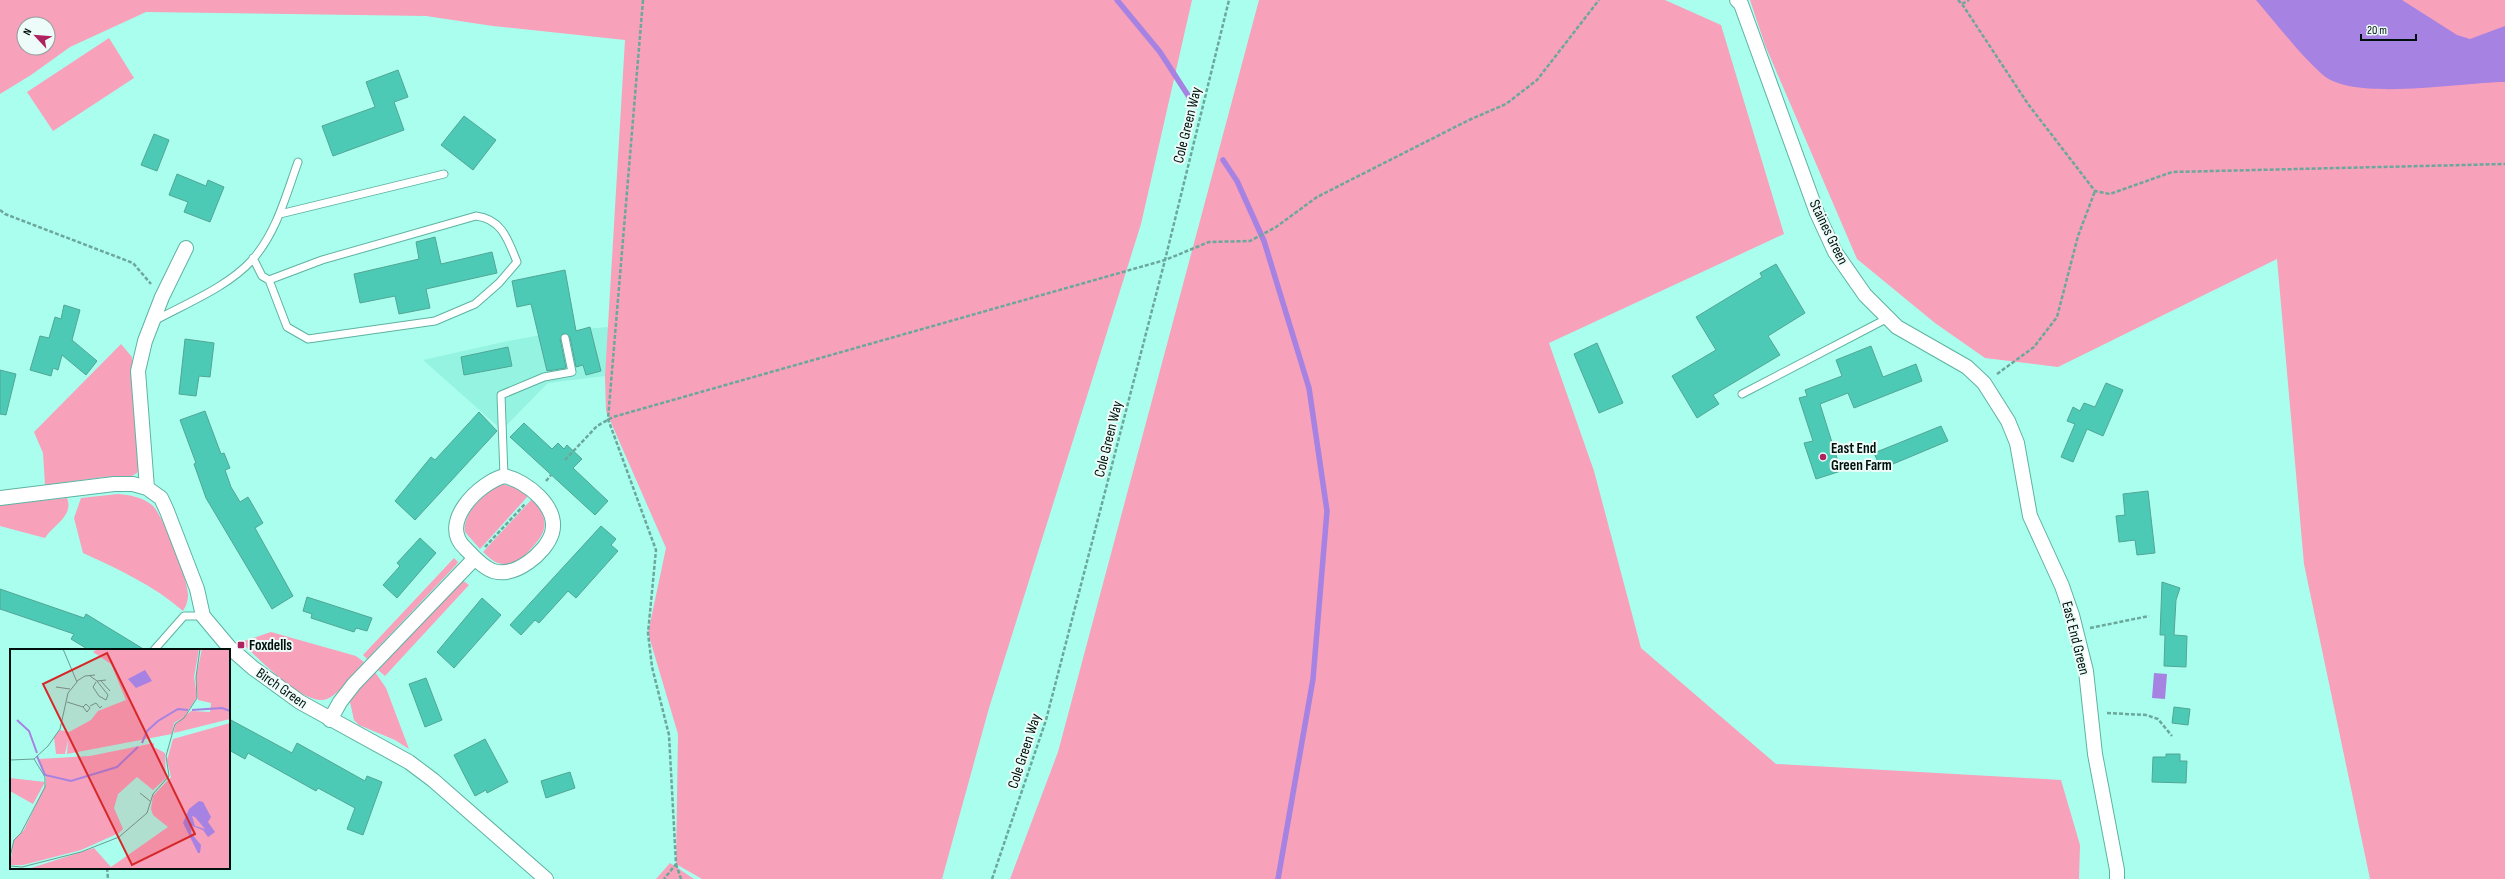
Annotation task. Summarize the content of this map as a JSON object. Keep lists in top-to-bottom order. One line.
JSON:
{"streets":{"street":["Staines Green","East End Green","Birch Green"],"path":["Cole Green Way"]},"crossings":[["Staines Green","East End Green"]],"places":{"other":["East End Green Farm"],"transit":["Foxdells"]},"scale_bar":"20 m","north":"top left"}
